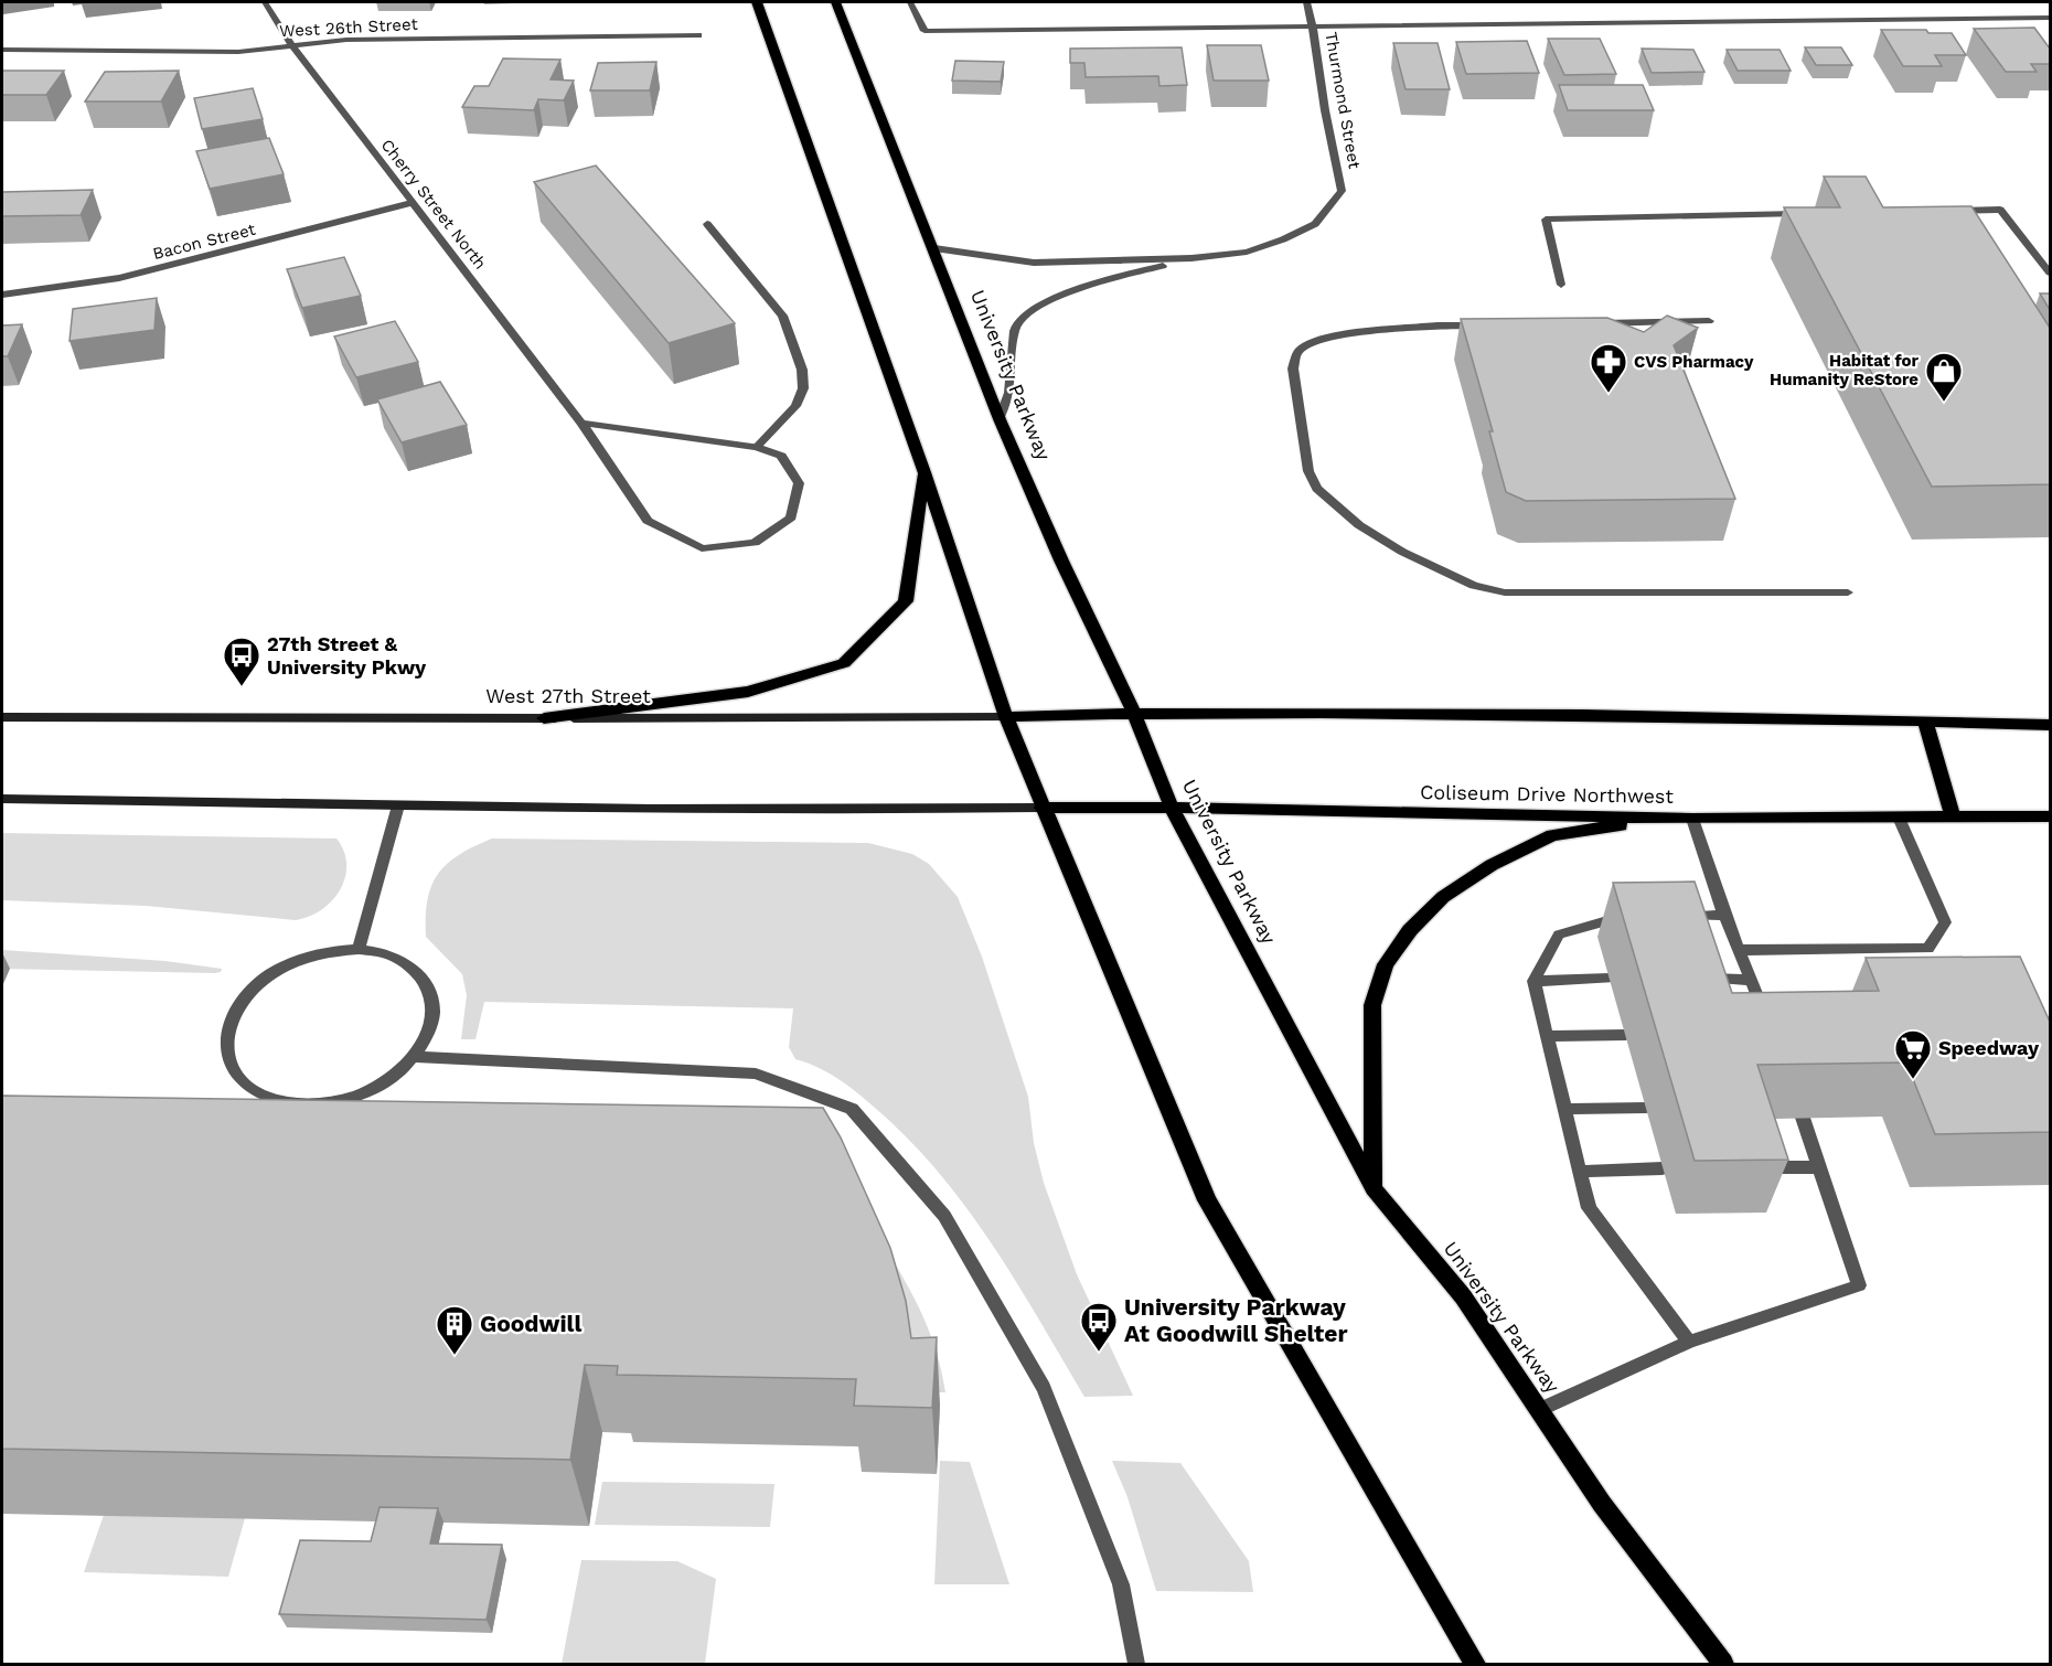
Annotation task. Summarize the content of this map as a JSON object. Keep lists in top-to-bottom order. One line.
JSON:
{"streets":{"main road":["University Parkway","West 27th Street","Coliseum Drive Northwest"],"street":["West 26th Street","Thurmond Street","Cherry Street North","Bacon Street"]},"crossings":[["West 26th Street","Cherry Street North"],["Thurmond Street","University Parkway"],["Cherry Street North","Bacon Street"],["University Parkway","West 27th Street"],["University Parkway","Coliseum Drive Northwest"]],"places":{"pharmacy":["CVS Pharmacy"],"shop":["Habitat for Humanity ReStore"],"bus stop":["27th Street & University Pkwy","University Parkway At Goodwill Shelter"],"supermarket":["Speedway"],"building":["Goodwill"]}}
